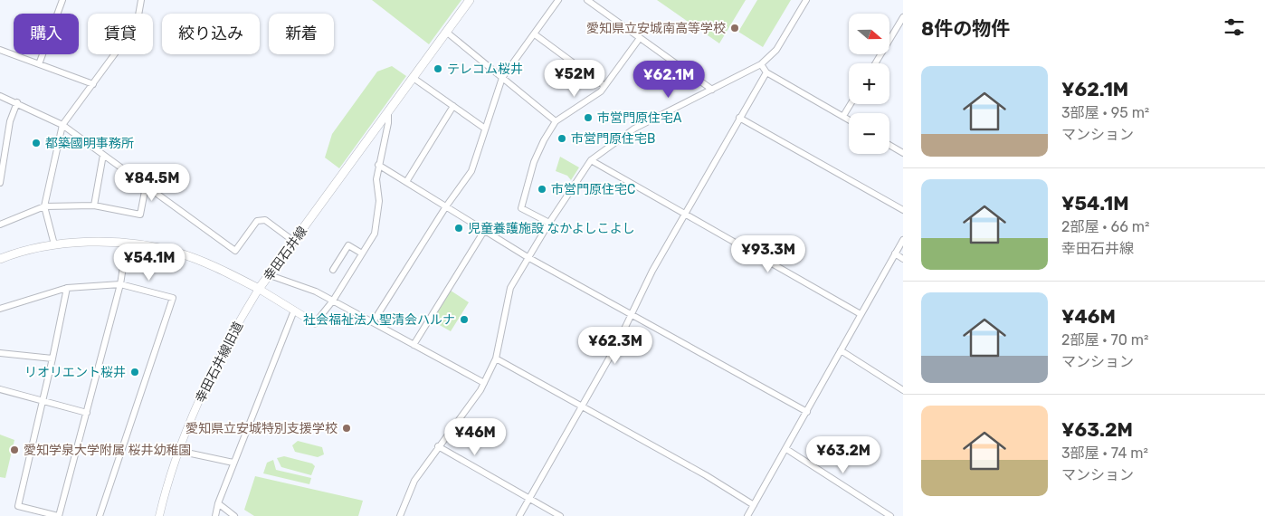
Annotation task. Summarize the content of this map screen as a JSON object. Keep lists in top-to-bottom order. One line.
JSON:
{"streets":{"main road":["幸田石井線"],"street":["幸田石井線旧道"]},"crossings":[["幸田石井線","幸田石井線旧道"]],"places":["愛知県立安城南高等学校","テレコム桜井","市営門原住宅A","市営門原住宅B","都築國明事務所","市営門原住宅C","児童養護施設 なかよしこよし","社会福祉法人聖清会ハルナ","リオリエント桜井","愛知県立安城特別支援学校","愛知学泉大学附属 桜井幼稚園"],"north":"right","page":{"heading":"8件の物件","map_buttons":["+","−"],"chip":["購入","賃貸","絞り込み","新着"],"list":[{"name":"¥62.1M","note":"3部屋 · 95 m² · マンション"},{"name":"¥54.1M","note":"2部屋 · 66 m² · 幸田石井線"},{"name":"¥46M","note":"2部屋 · 70 m² · マンション"},{"name":"¥63.2M","note":"3部屋 · 74 m² · マンション"}],"price":["¥52M","¥62.1M","¥84.5M","¥93.3M","¥54.1M","¥62.3M","¥46M","¥63.2M"]}}
